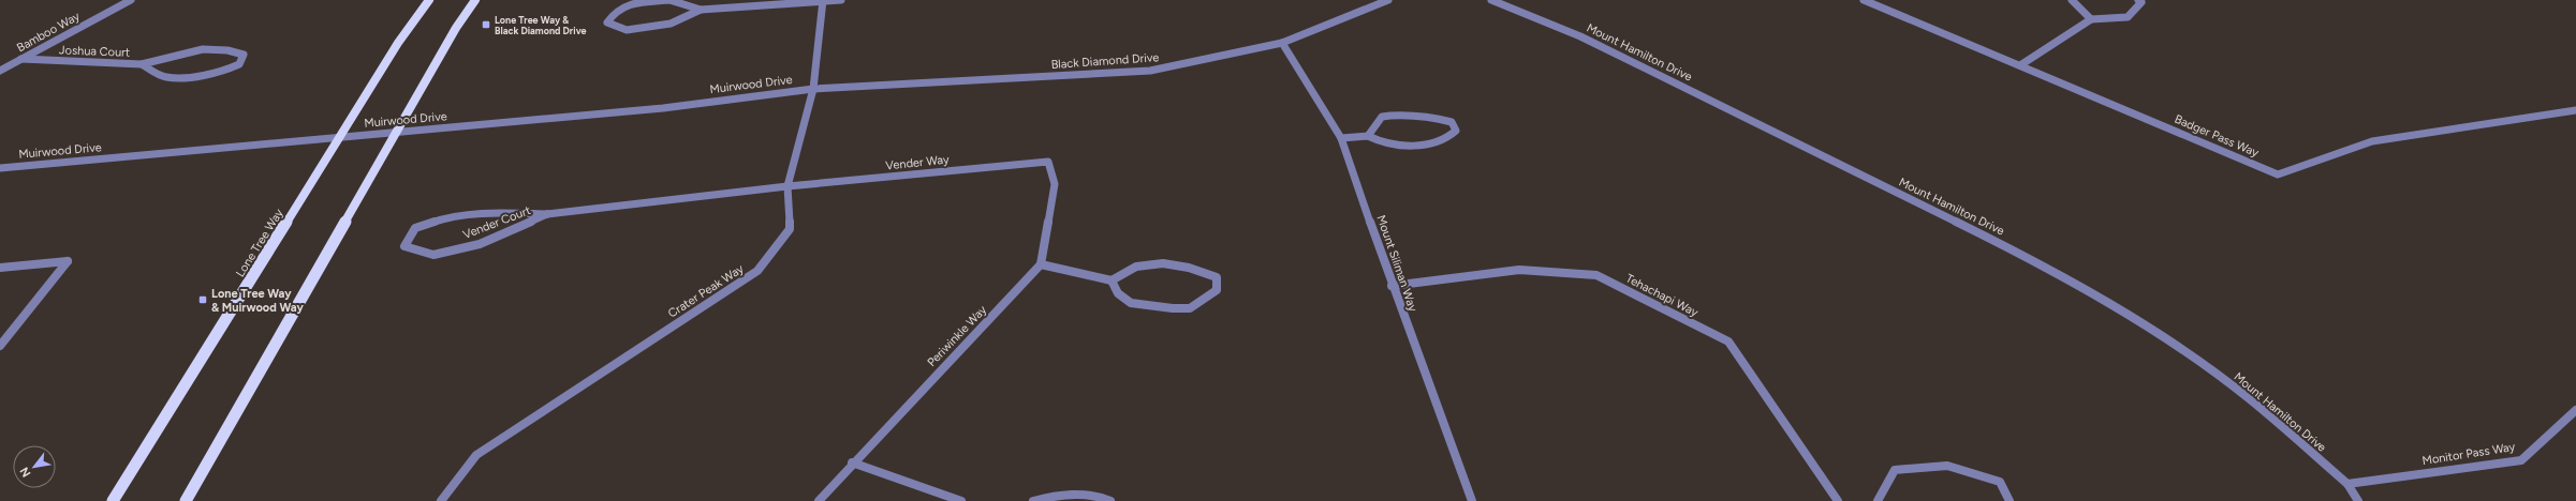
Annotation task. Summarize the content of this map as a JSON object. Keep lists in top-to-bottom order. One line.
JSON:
{"streets":{"main road":["Lone Tree Way"],"street":["Bamboo Way","Joshua Court","Mount Hamilton Drive","Black Diamond Drive","Muirwood Drive","Badger Pass Way","Vender Way","Vender Court","Mount Siliman Way","Crater Peak Way","Tehachapi Way","Periwinkle Way","Monitor Pass Way"]},"crossings":[["Bamboo Way","Joshua Court"],["Mount Hamilton Drive","Monitor Pass Way"],["Black Diamond Drive","Muirwood Drive"],["Black Diamond Drive","Mount Siliman Way"],["Black Diamond Drive","Crater Peak Way"],["Muirwood Drive","Lone Tree Way"],["Muirwood Drive","Crater Peak Way"],["Vender Way","Vender Court"],["Vender Way","Crater Peak Way"],["Vender Way","Periwinkle Way"],["Vender Court","Crater Peak Way"],["Mount Siliman Way","Tehachapi Way"]],"places":{"transit":["Lone Tree Way & Black Diamond Drive","Lone Tree Way & Muirwood Way"]},"north":"bottom left"}
